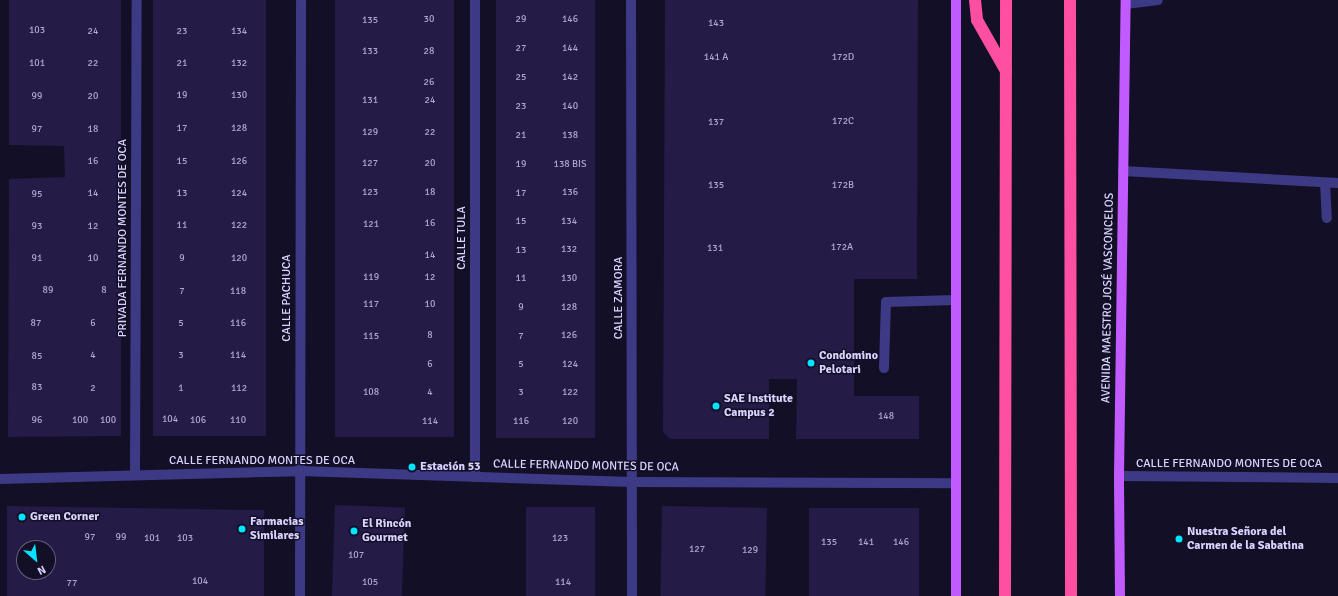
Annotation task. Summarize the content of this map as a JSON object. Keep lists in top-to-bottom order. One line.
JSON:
{"streets":{"main road":["AVENIDA MAESTRO JOSÉ VASCONCELOS"],"street":["PRIVADA FERNANDO MONTES DE OCA","CALLE TULA","CALLE PACHUCA","CALLE ZAMORA","CALLE FERNANDO MONTES DE OCA"]},"crossings":[["PRIVADA FERNANDO MONTES DE OCA","CALLE FERNANDO MONTES DE OCA"],["CALLE TULA","CALLE FERNANDO MONTES DE OCA"],["CALLE PACHUCA","CALLE FERNANDO MONTES DE OCA"],["CALLE ZAMORA","CALLE FERNANDO MONTES DE OCA"],["AVENIDA MAESTRO JOSÉ VASCONCELOS","CALLE FERNANDO MONTES DE OCA"]],"places":["Condomino Pelotari","SAE Institute Campus 2","Estación 53","Green Corner","Farmacias Similares","El Rincón Gourmet","Nuestra Señora del Carmen de la Sabatina"],"house_numbers":["30","29","146","135","143","103","24","23","134","27","144","133","28","141 A","172D","101","22","21","132","25","142","26","19","130","99","20","131","24","23","140","172C","137","17","128","97","18","129","22","21","138","16","15","126","127","20","19","138 BIS","135","172B","123","18","136","14","13","124","17","95","15","134","16","121","11","122","93","12","172A","131","132","13","14","91","10","9","120","119","12","11","130","89","8","7","118","117","10","9","128","87","6","5","116","8","126","115","7","4","3","114","85","6","5","124","83","2","1","112","108","4","3","122","148","104","96","100","100","106","110","114","116","120","97","99","101","103","123","135","141","146","127","129","107","104","105","114","77"],"north":"bottom right"}
